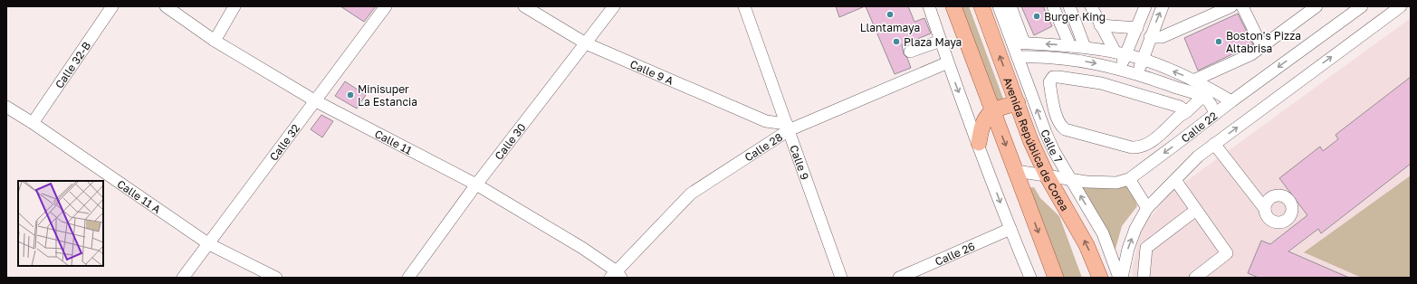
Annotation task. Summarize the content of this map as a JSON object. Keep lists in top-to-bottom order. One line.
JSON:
{"streets":{"main road":["Avenida República de Corea"],"street":["Calle 32-B","Calle 9 A","Calle 22","Calle 30","Calle 32","Calle 11","Calle 7","Calle 28","Calle 9","Calle 11 A","Calle 26"]},"crossings":[["Calle 32-B","Calle 11 A"],["Calle 9 A","Calle 30"],["Calle 9 A","Calle 28"],["Calle 9 A","Calle 9"],["Calle 22","Avenida República de Corea"],["Calle 22","Calle 7"],["Calle 30","Calle 11"],["Calle 32","Calle 11"],["Calle 32","Calle 11 A"],["Calle 11","Calle 28"],["Calle 28","Calle 9"]],"places":["Llantamaya","Burger King","Plaza Maya","Boston's Pizza Altabrisa","Minisuper La Estancia"]}
